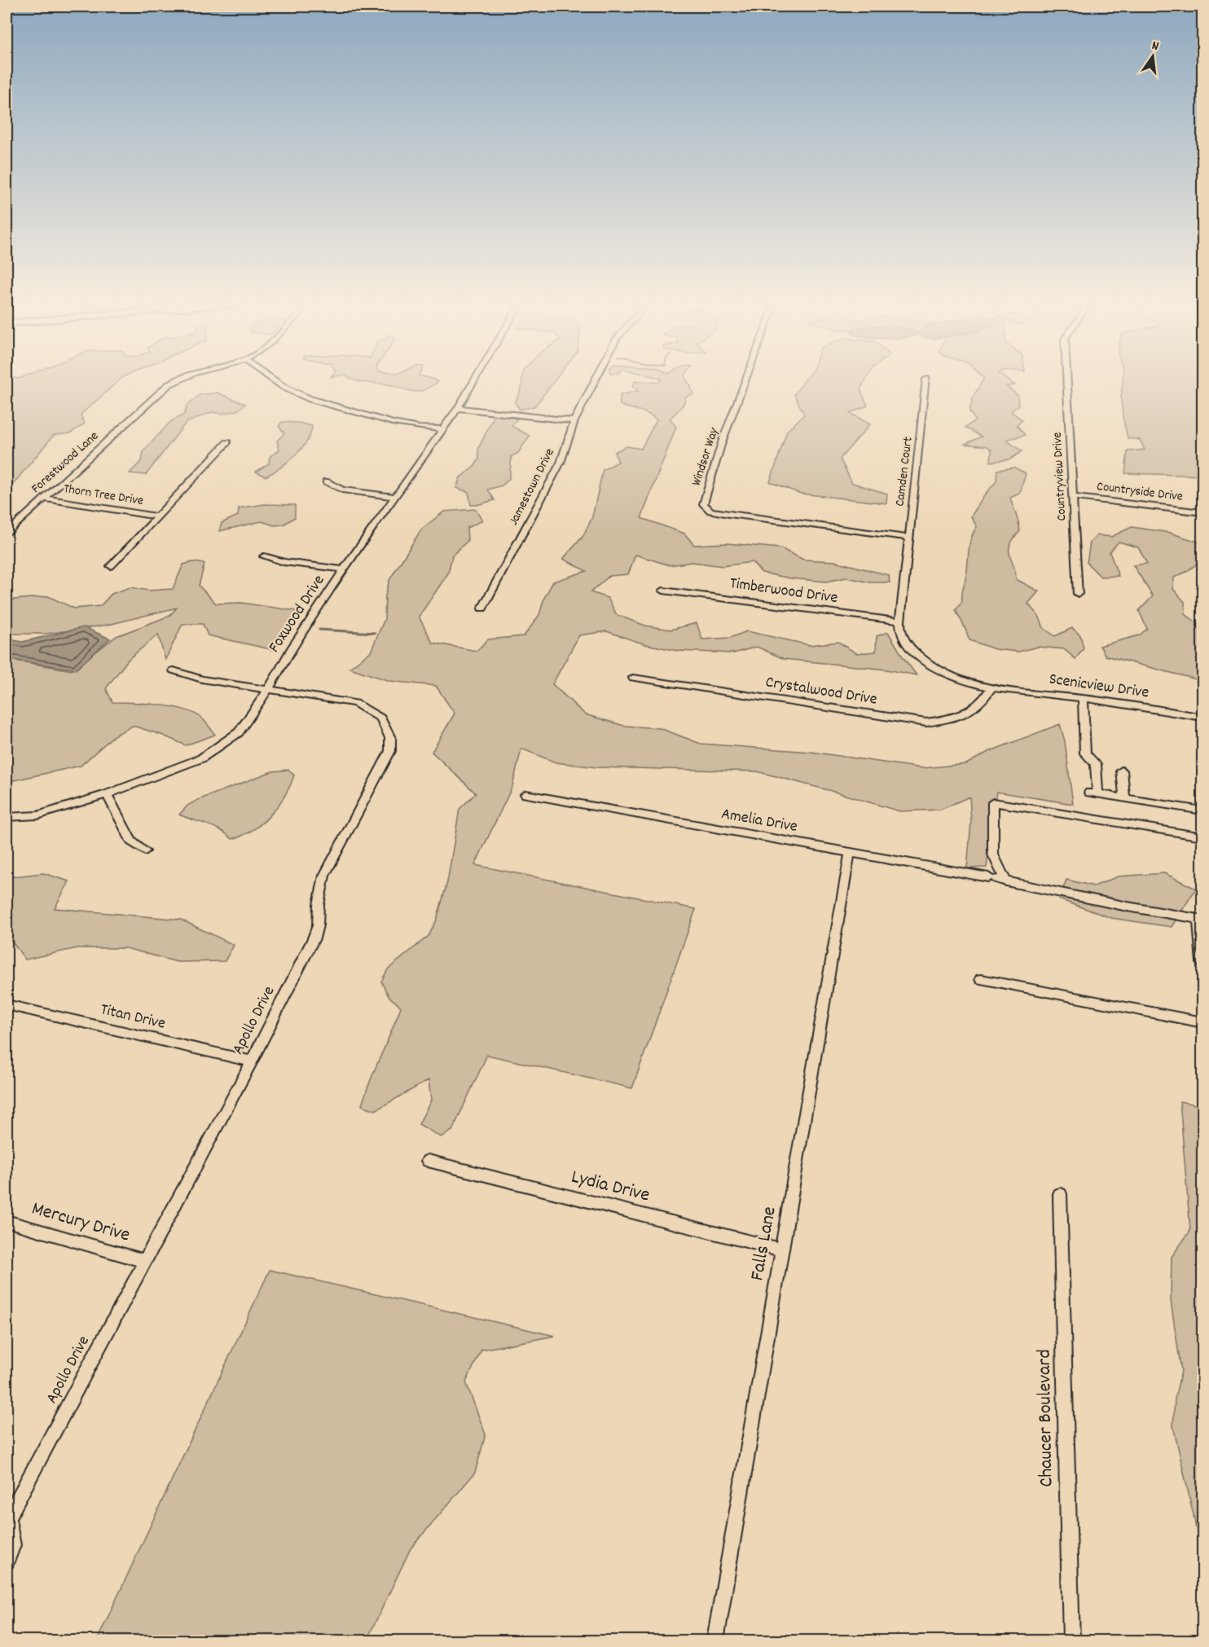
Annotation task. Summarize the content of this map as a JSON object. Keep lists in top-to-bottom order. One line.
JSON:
{"streets":{"street":["Windsor Way","Forestwood Lane","Camden Court","Countryview Drive","Jamestown Drive","Countryside Drive","Thorn Tree Drive","Timberwood Drive","Foxwood Drive","Scenicview Drive","Crystalwood Drive","Amelia Drive","Titan Drive","Apollo Drive","Lydia Drive","Mercury Drive","Falls Lane","Chaucer Boulevard"]},"crossings":[["Windsor Way","Camden Court"],["Forestwood Lane","Thorn Tree Drive"],["Camden Court","Timberwood Drive"],["Camden Court","Scenicview Drive"],["Countryview Drive","Countryside Drive"],["Timberwood Drive","Scenicview Drive"],["Foxwood Drive","Apollo Drive"],["Scenicview Drive","Crystalwood Drive"],["Amelia Drive","Falls Lane"],["Titan Drive","Apollo Drive"],["Apollo Drive","Mercury Drive"],["Lydia Drive","Falls Lane"]],"north":"top"}
